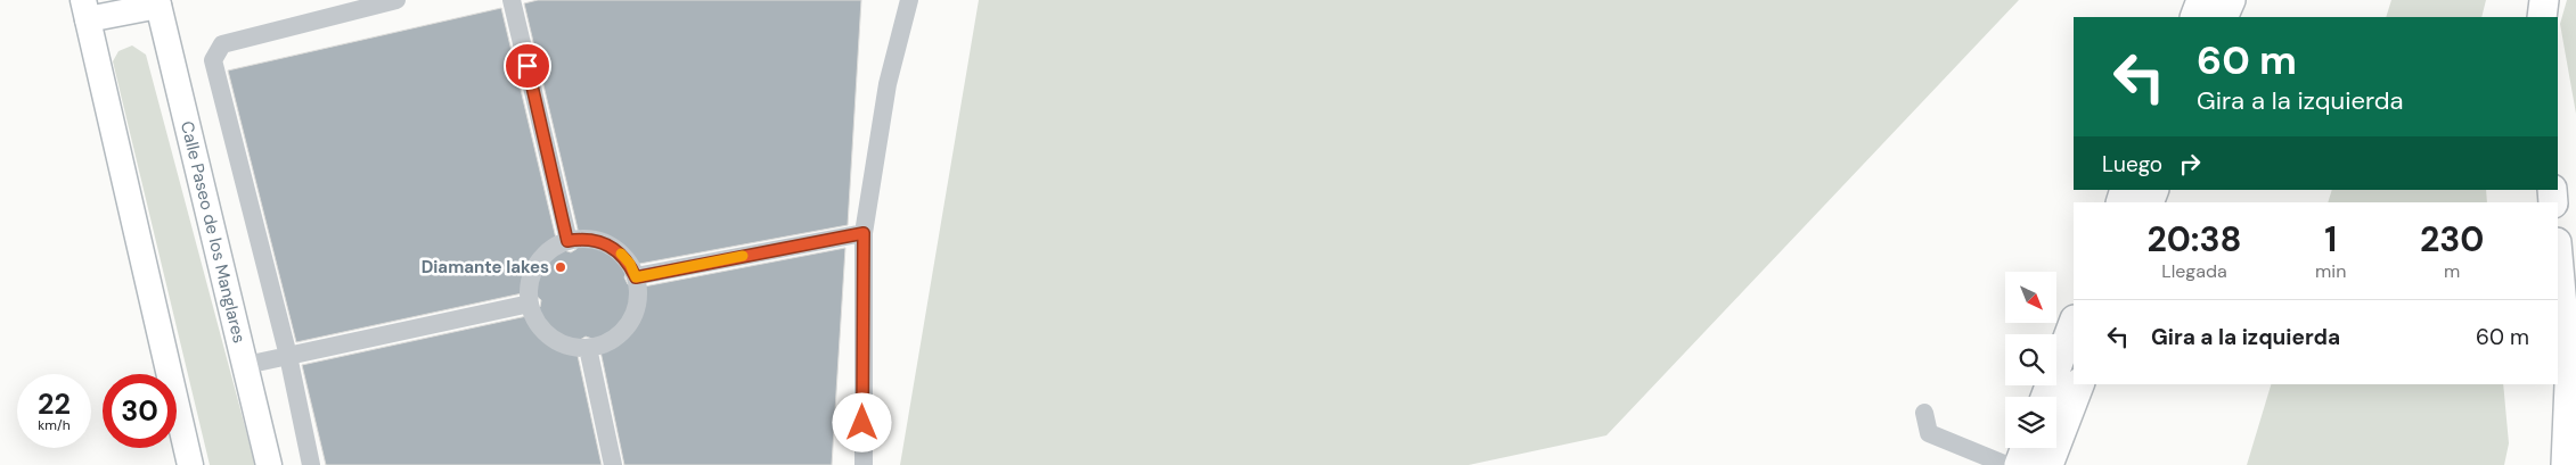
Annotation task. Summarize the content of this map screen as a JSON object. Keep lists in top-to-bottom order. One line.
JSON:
{"streets":{"main road":["Calle Paseo de los Manglares"]},"places":["Diamante lakes"],"north":"bottom right","page":{"turn":["60 m","Gira a la izquierda"],"then":"Luego","eta":["20:38","Llegada","1","min","230","m"],"list":[{"name":"Gira a la izquierda","value":"60 m"}],"speed":"22 km/h","limit":"30"}}
